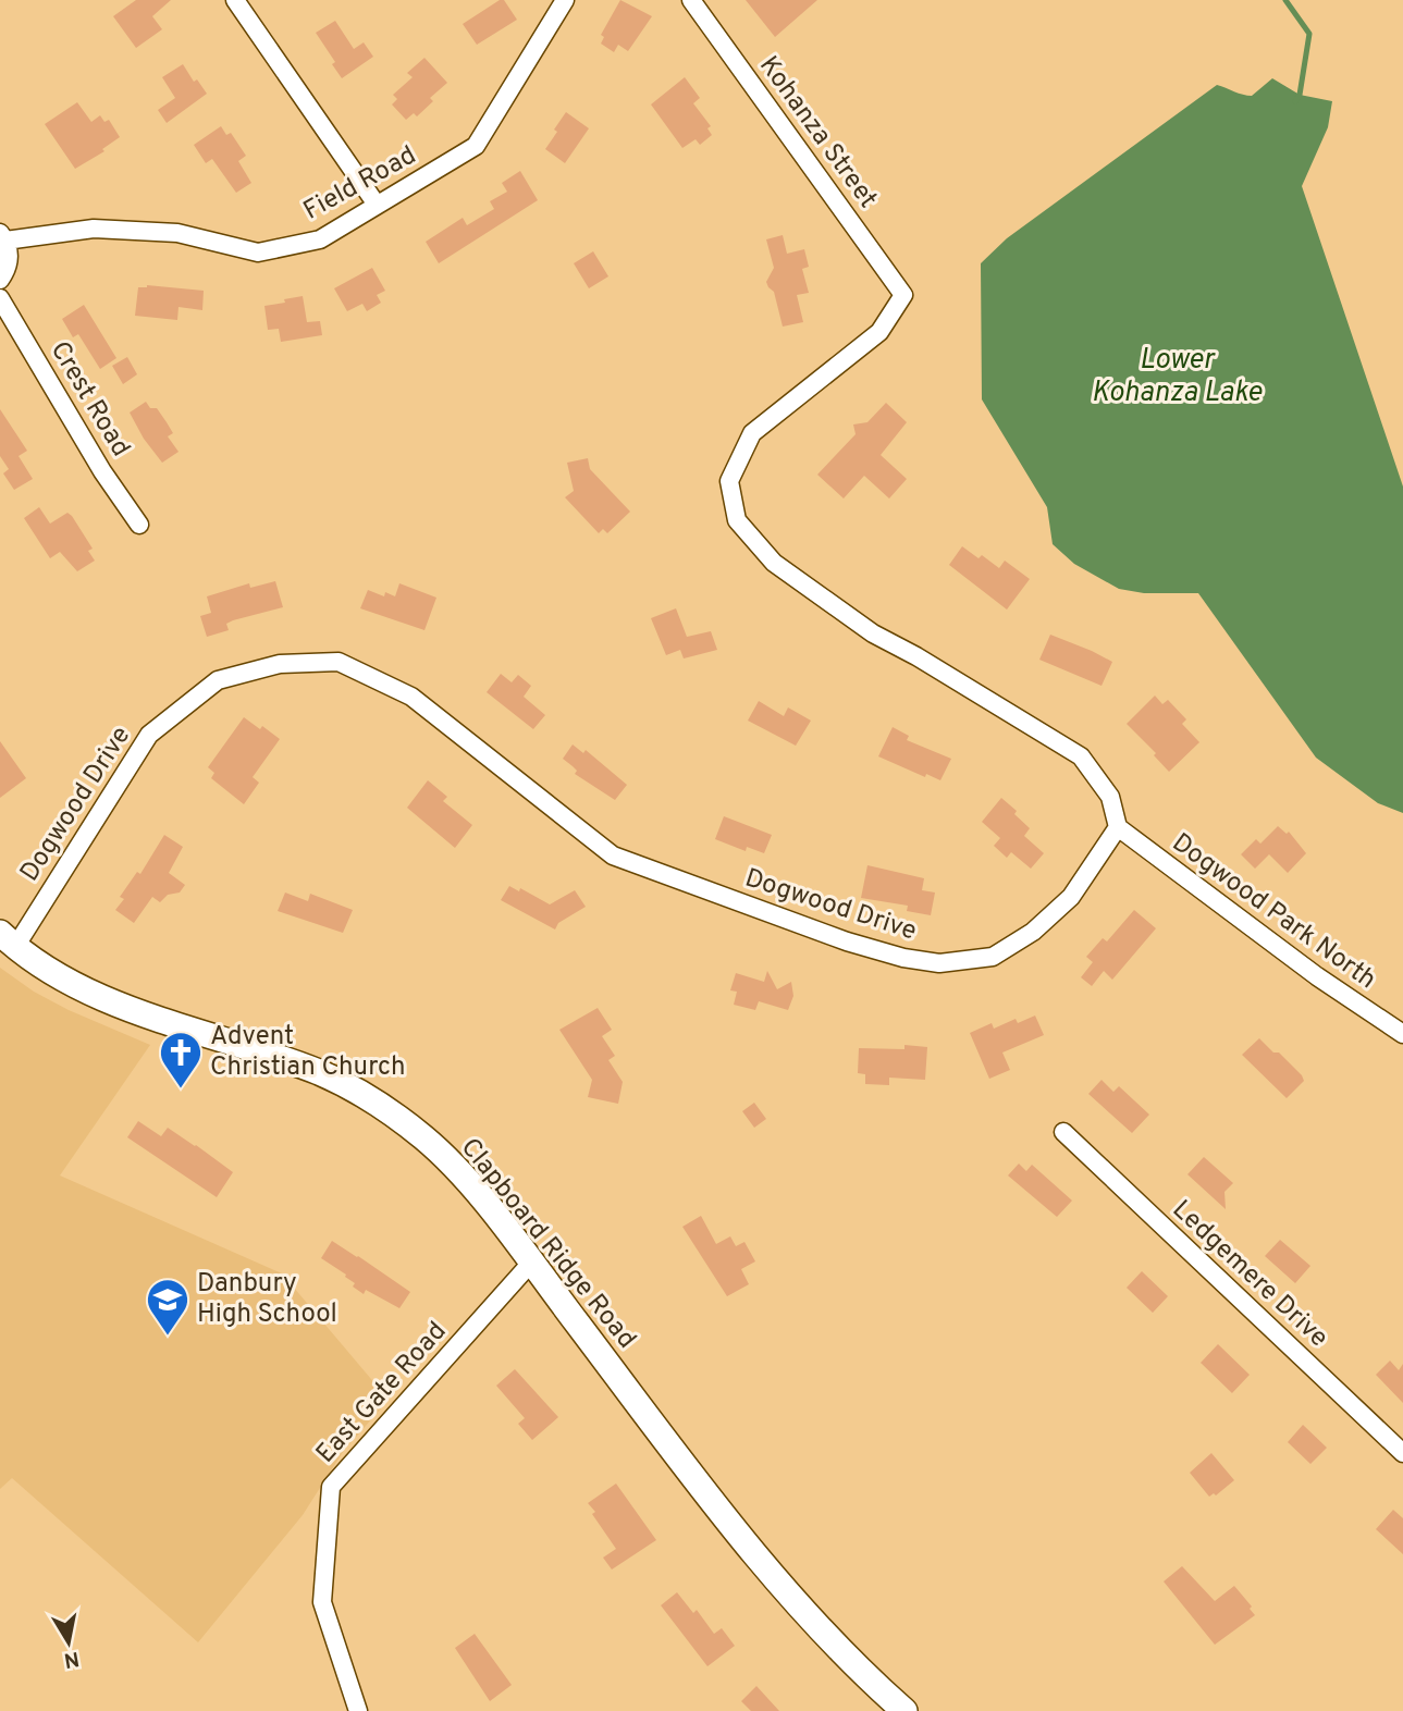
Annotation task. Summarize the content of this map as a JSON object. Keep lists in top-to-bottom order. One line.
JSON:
{"streets":{"main road":["Clapboard Ridge Road"],"street":["Kohanza Street","Field Road","Crest Road","Dogwood Drive","Dogwood Park North","Ledgemere Drive","East Gate Road"]},"crossings":[["Kohanza Street","Dogwood Drive"],["Kohanza Street","Dogwood Park North"],["Dogwood Drive","Dogwood Park North"],["Dogwood Drive","Clapboard Ridge Road"],["Clapboard Ridge Road","East Gate Road"]],"water":["Lower Kohanza Lake"],"places":{"church":["Advent Christian Church"],"school or university":["Danbury High School"]},"north":"bottom"}
